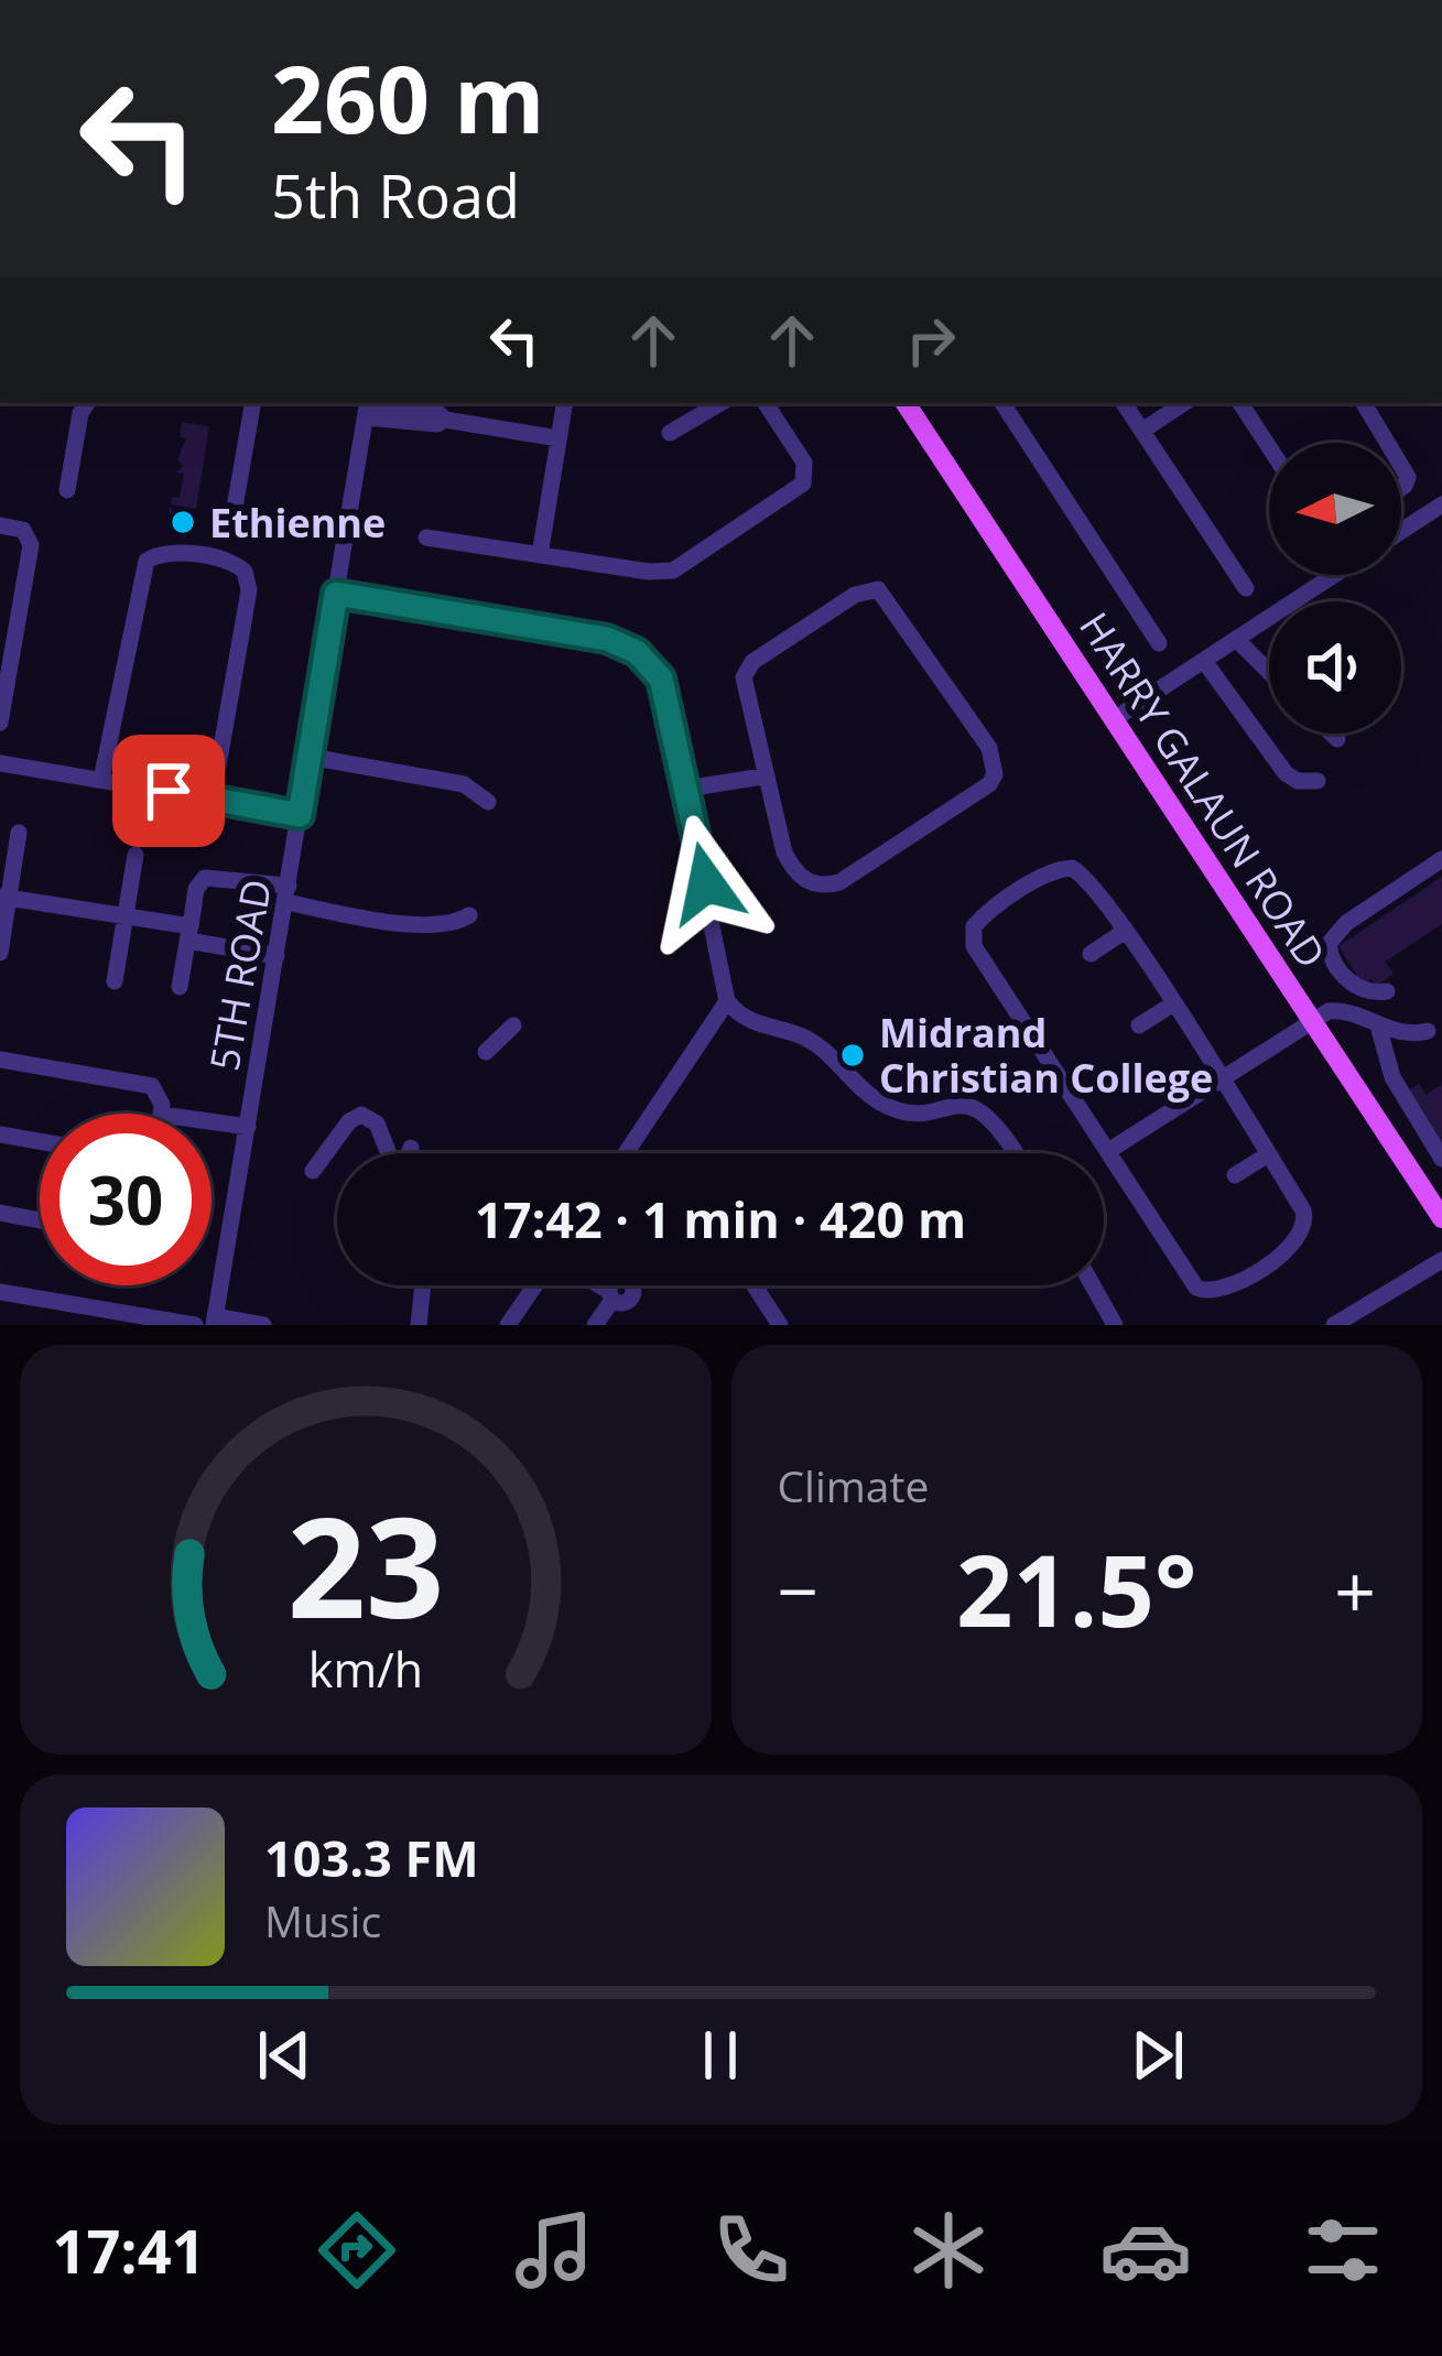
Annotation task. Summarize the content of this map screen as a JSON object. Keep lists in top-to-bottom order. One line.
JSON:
{"streets":{"main road":["HARRY GALAUN ROAD"],"street":["5TH ROAD"]},"places":["Ethienne","Midrand Christian College"],"north":"left","page":{"turn":["260 m","5th Road"],"limit":"30","trip":"17:42 · 1 min · 420 m","tile":"Climate","heat":["−","21.5°","+"],"song":["103.3 FM","Music"],"tabs":"17:41","gauge":["23","km/h"]}}
